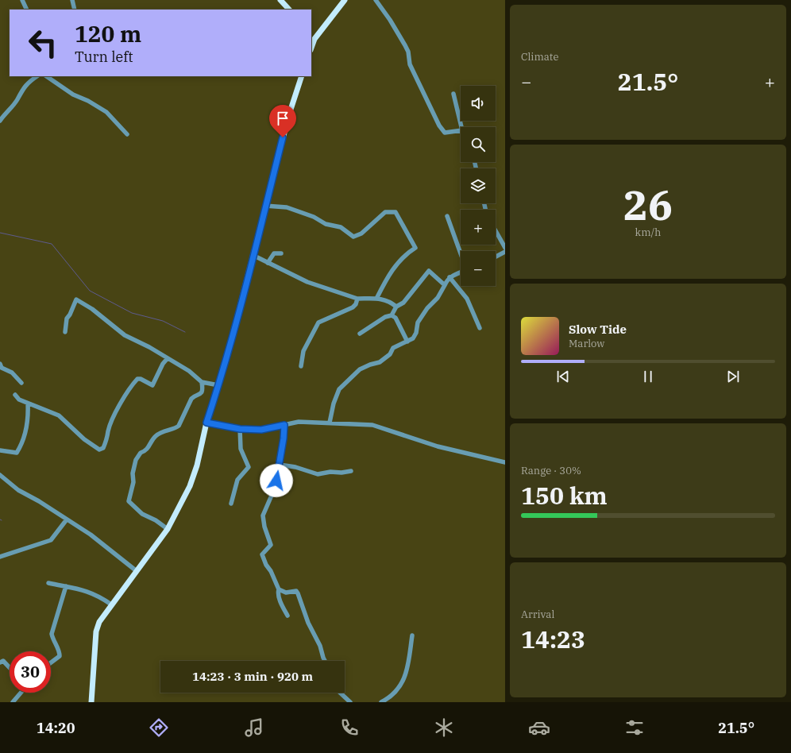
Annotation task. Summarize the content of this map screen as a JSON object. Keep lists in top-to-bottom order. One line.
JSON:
{"page":{"tile":["Climate",["26","km/h"],["Range · 30%","150 km"],["Arrival","14:23"]],"turn":["120 m","Turn left"],"heat":["−","21.5°","+"],"map_buttons":["+","−"],"song":["Slow Tide","Marlow"],"limit":"30","trip":"14:23 · 3 min · 920 m","tabs":["14:20","21.5°"]}}
